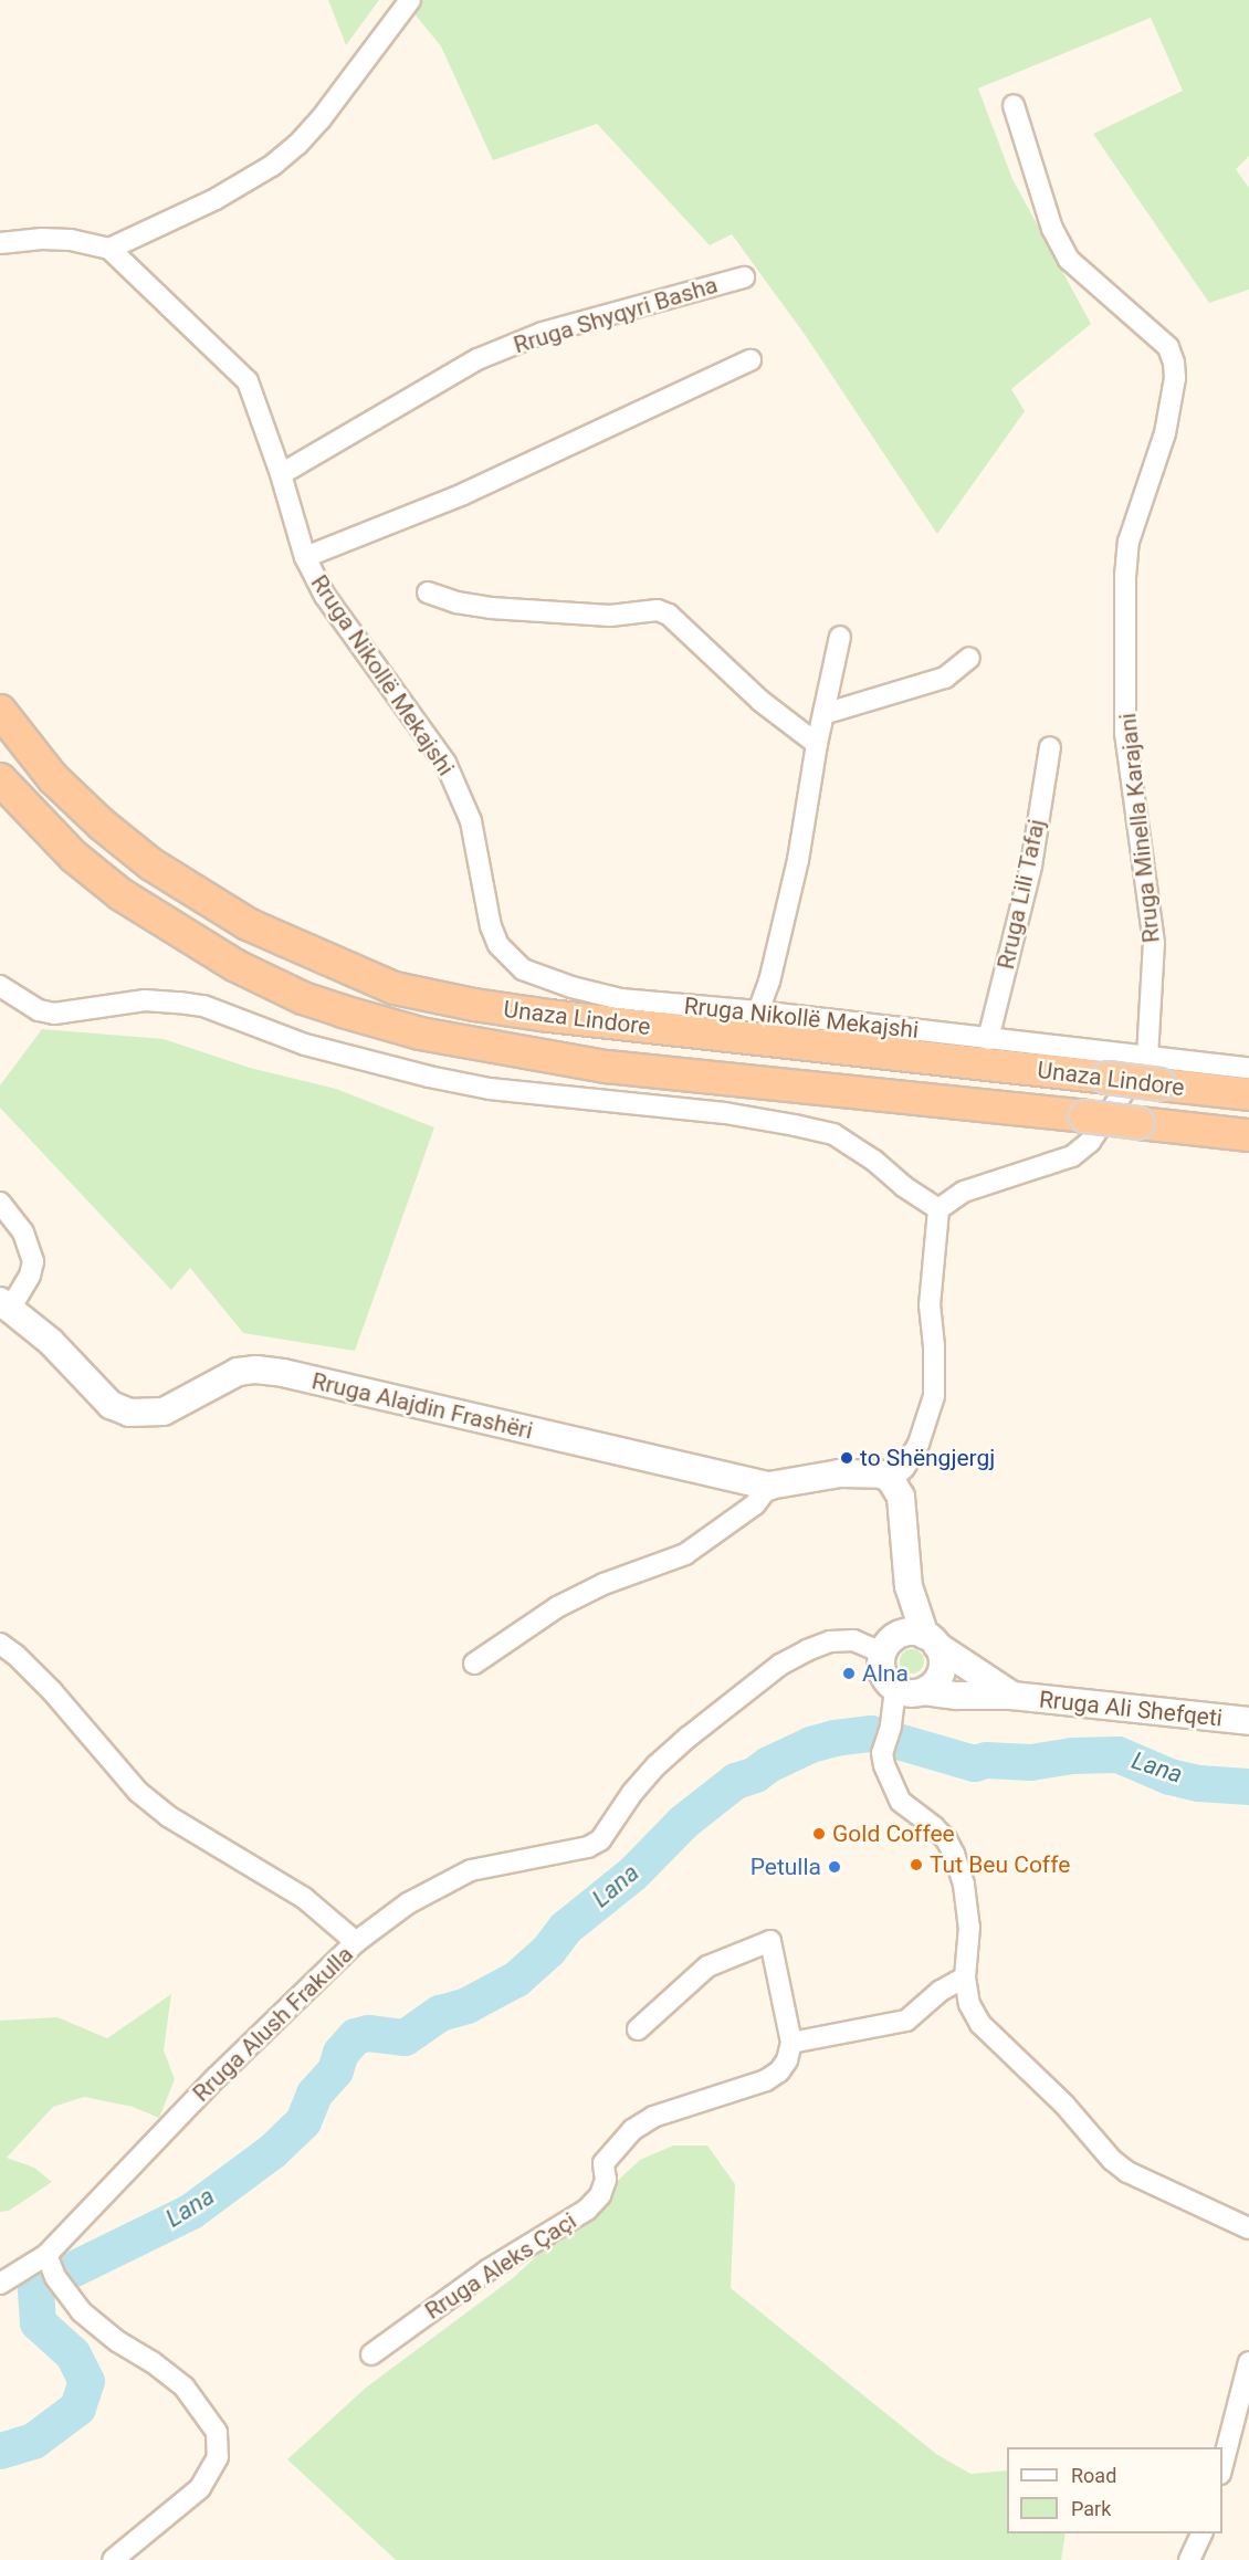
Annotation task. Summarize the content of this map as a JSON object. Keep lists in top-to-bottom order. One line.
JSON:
{"streets":{"highway":["Unaza Lindore"],"main road":["Rruga Alajdin Frashëri","Rruga Ali Shefqeti"],"street":["Rruga Shyqyri Basha","Rruga Nikollë Mekajshi","Rruga Minella Karajani","Rruga Lili Tafaj","Rruga Alush Frakulla","Rruga Aleks Çaçi"]},"crossings":[["Rruga Shyqyri Basha","Rruga Nikollë Mekajshi"],["Rruga Nikollë Mekajshi","Rruga Minella Karajani"],["Rruga Nikollë Mekajshi","Rruga Lili Tafaj"],["Rruga Nikollë Mekajshi","Unaza Lindore"],["Rruga Minella Karajani","Unaza Lindore"],["Rruga Ali Shefqeti","Rruga Alush Frakulla"]],"water":["Lana"],"places":["to Shëngjergj","Alna","Gold Coffee","Tut Beu Coffe","Petulla"],"legend":["Road","Park"]}
